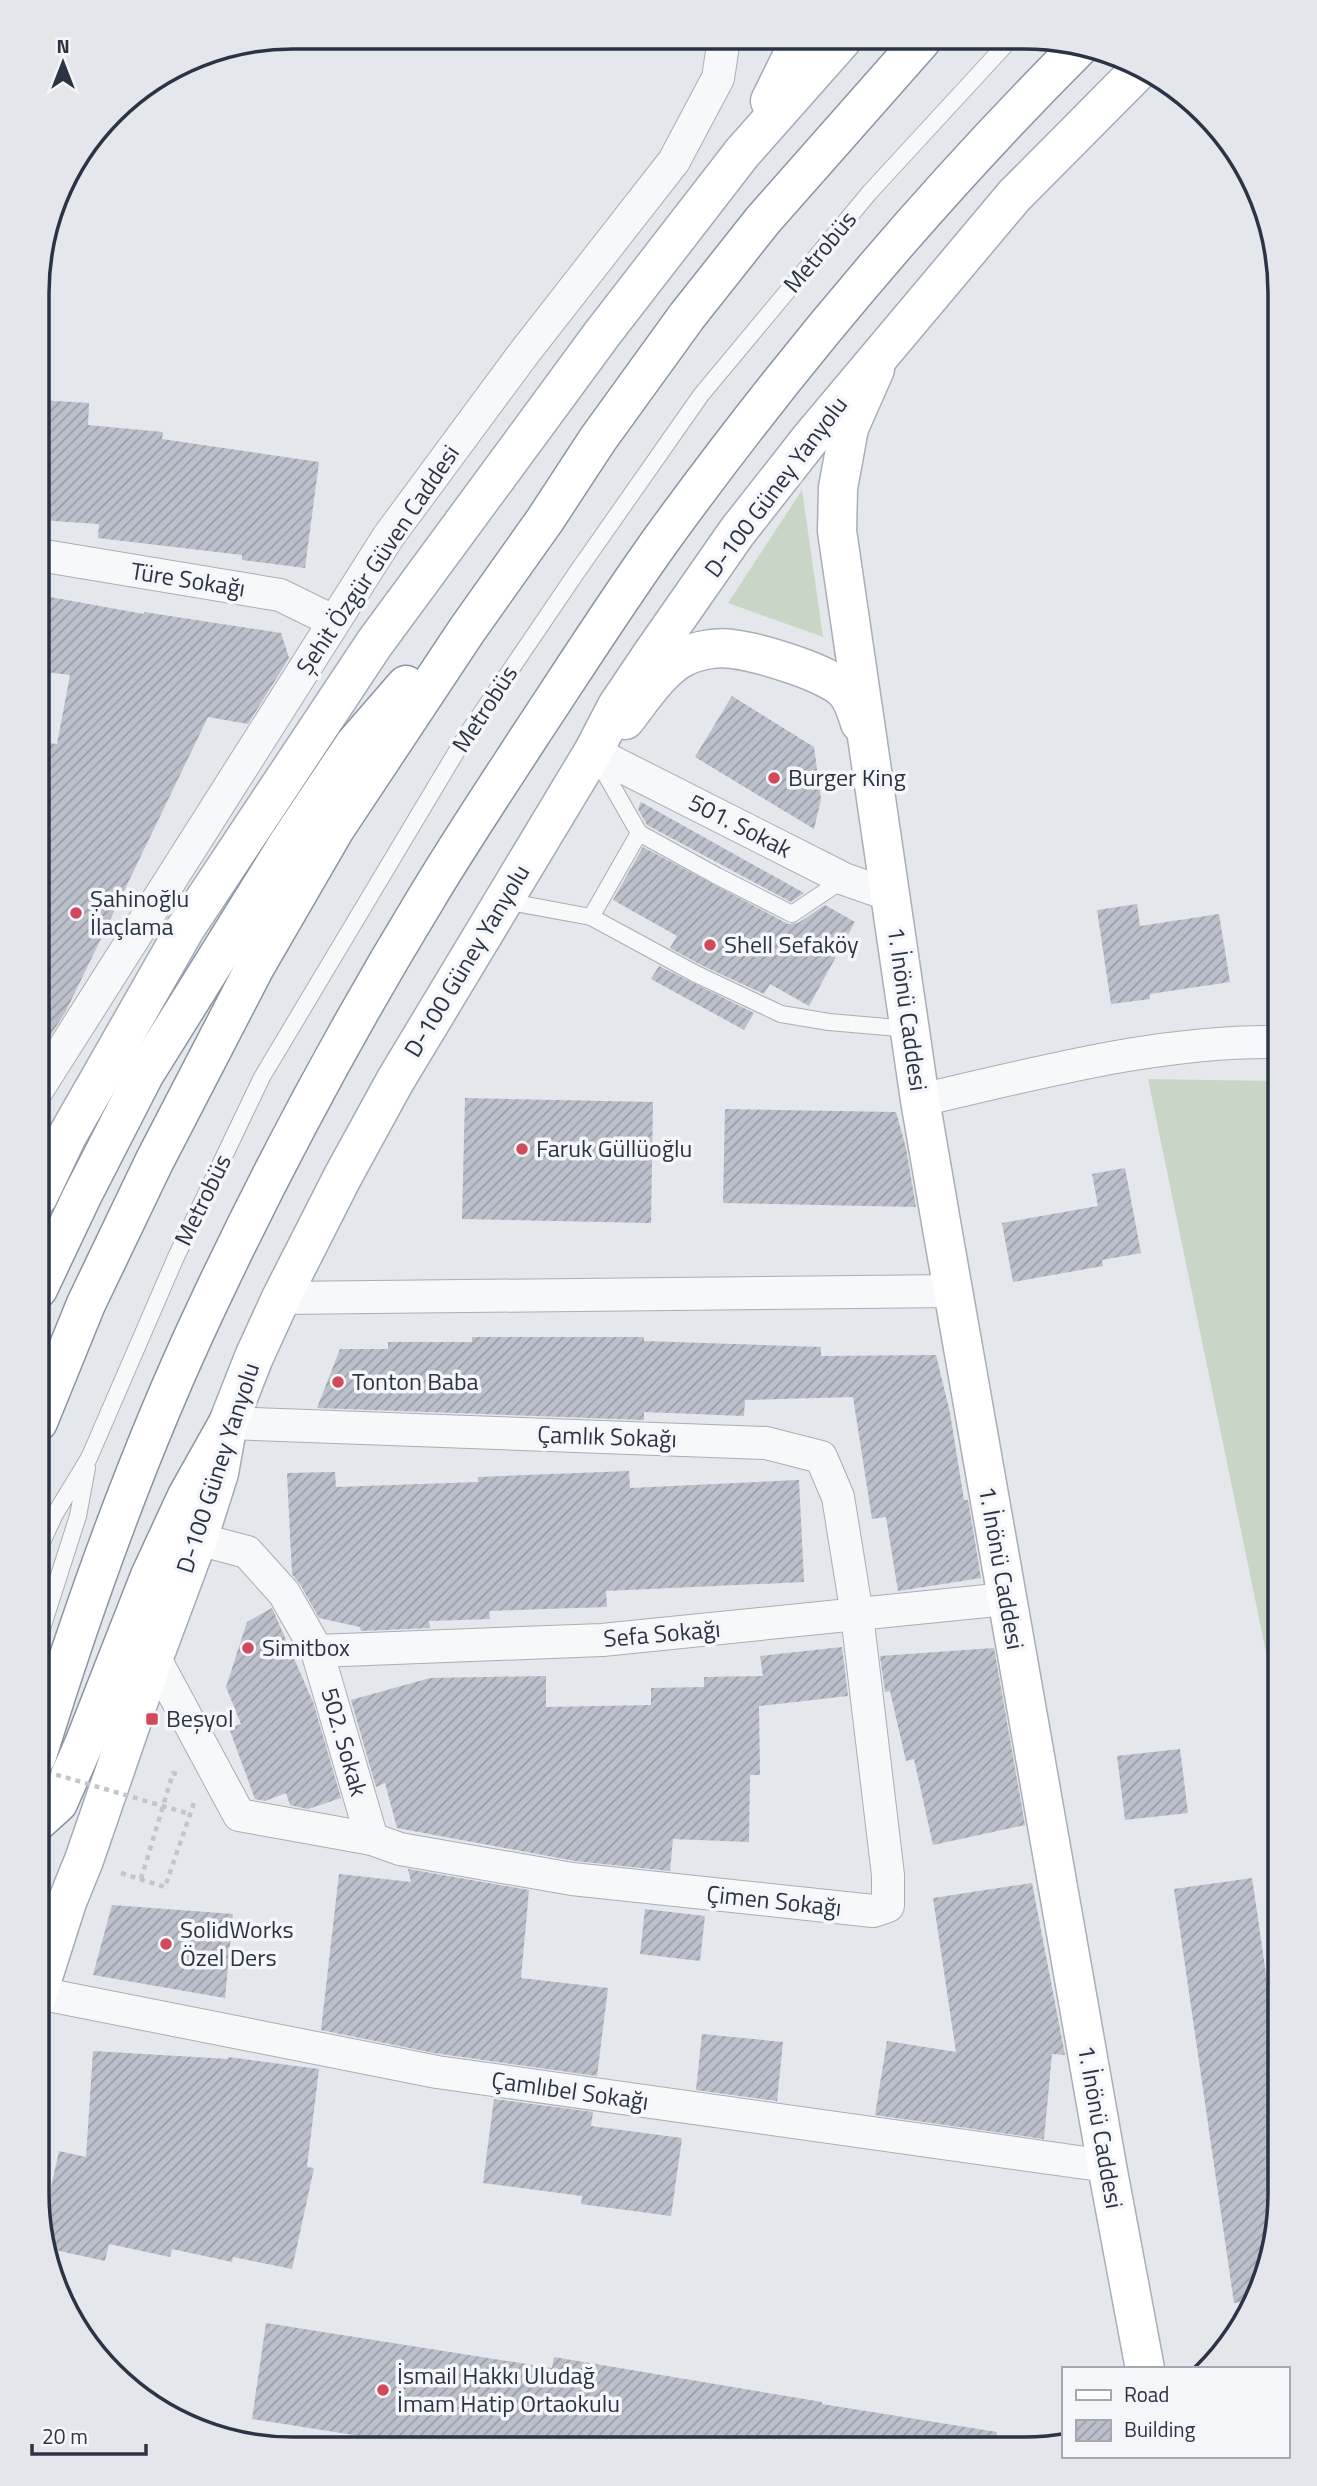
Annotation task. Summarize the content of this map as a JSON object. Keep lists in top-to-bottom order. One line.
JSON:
{"streets":{"main road":["D-100 Güney Yanyolu","1. İnönü Caddesi"],"street":["Şehit Özgür Güven Caddesi","Türe Sokağı","501. Sokak","Çamlık Sokağı","Sefa Sokağı","502. Sokak","Çimen Sokağı","Çamlıbel Sokağı"],"lane":["Metrobüs"]},"crossings":[["D-100 Güney Yanyolu","501. Sokak"],["D-100 Güney Yanyolu","Çamlık Sokağı"],["D-100 Güney Yanyolu","502. Sokak"],["Şehit Özgür Güven Caddesi","Türe Sokağı"],["501. Sokak","1. İnönü Caddesi"],["1. İnönü Caddesi","Sefa Sokağı"],["1. İnönü Caddesi","Çamlıbel Sokağı"],["Çamlık Sokağı","Sefa Sokağı"],["Çamlık Sokağı","Çimen Sokağı"],["Sefa Sokağı","502. Sokak"],["Sefa Sokağı","Çimen Sokağı"],["502. Sokak","Çimen Sokağı"]],"places":{"other":["Burger King","Şahinoğlu İlaçlama","Shell Sefaköy","Faruk Güllüoğlu","Tonton Baba","Simitbox","SolidWorks Özel Ders","İsmail Hakkı Uludağ İmam Hatip Ortaokulu"],"transit":["Beşyol"]},"legend":["Road","Building"],"scale_bar":"20 m","north":"top"}
